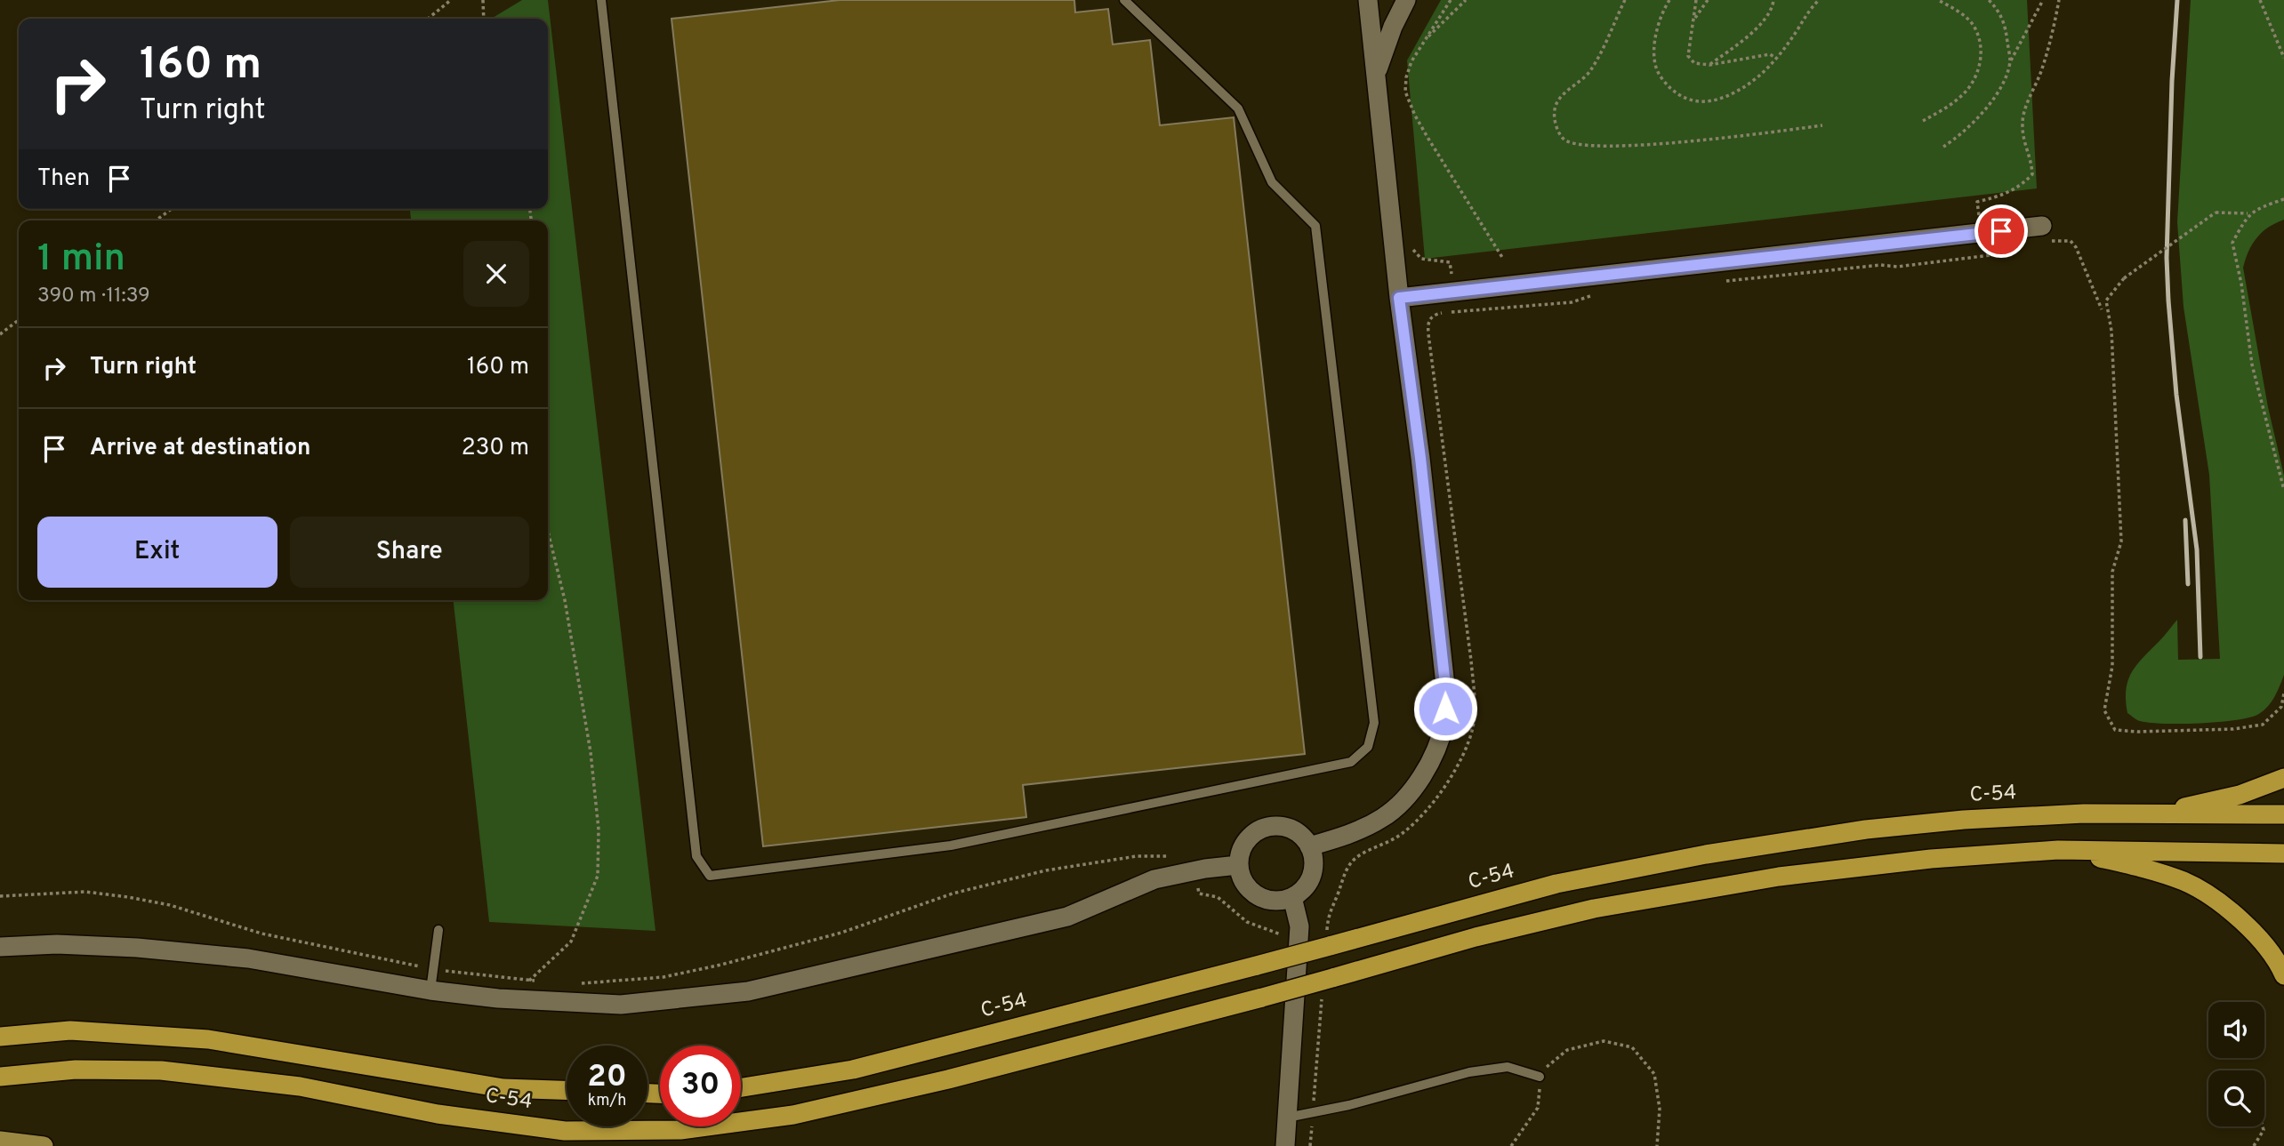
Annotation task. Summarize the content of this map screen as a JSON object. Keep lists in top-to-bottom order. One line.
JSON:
{"streets":{"highway":["C-54"]},"page":{"turn":["160 m","Turn right"],"then":"Then","heading":["1 min","390 m · 11:39"],"list":[{"name":"Turn right","value":"160 m"},{"name":"Arrive at destination","value":"230 m"}],"buttons":["Exit","Share"],"speed":"20 km/h","limit":"30"}}
